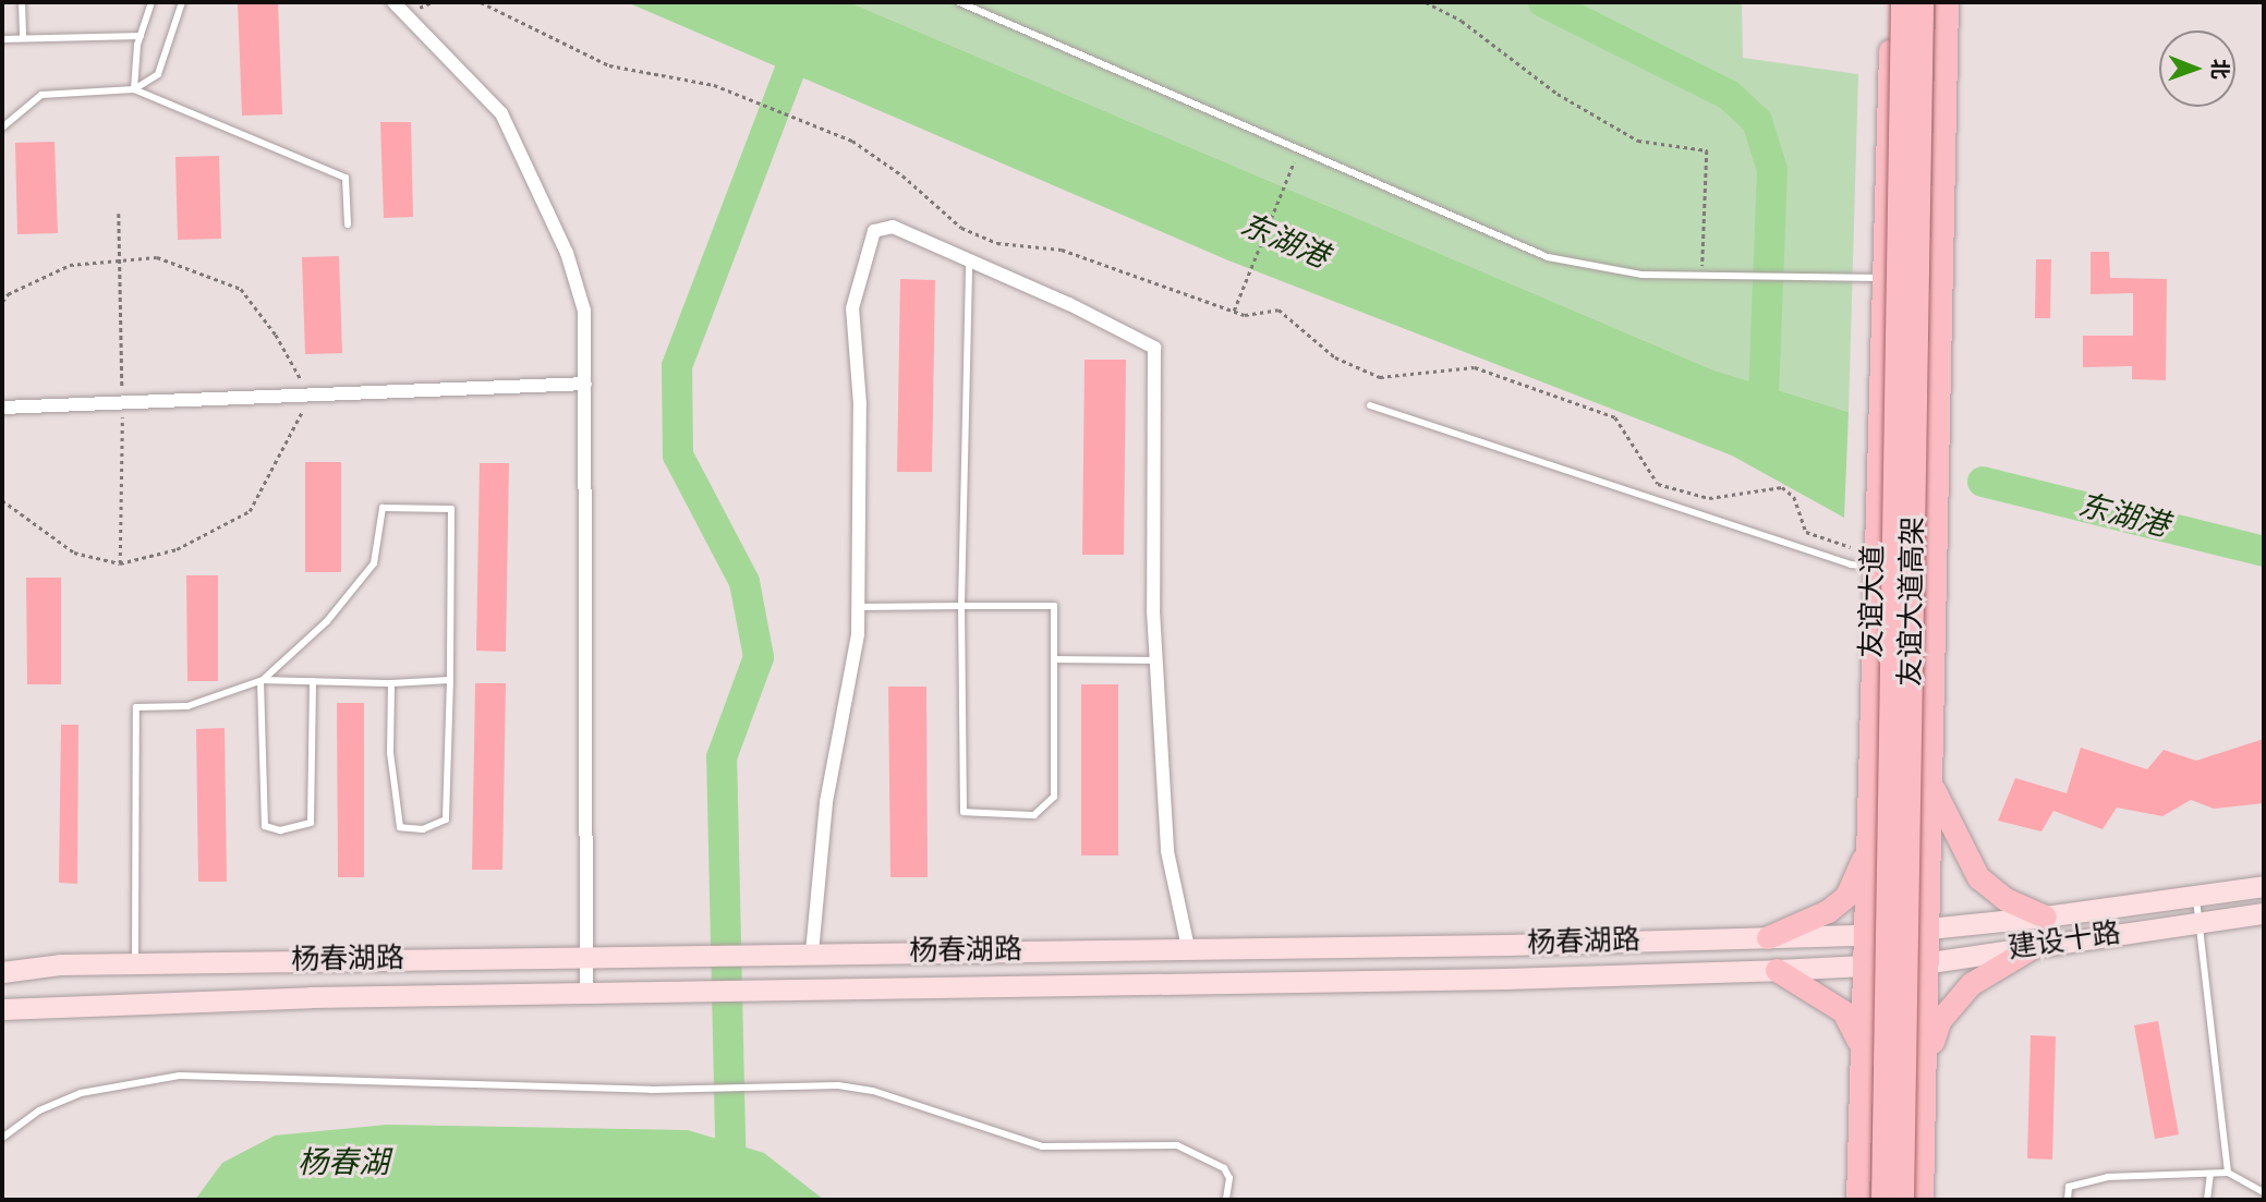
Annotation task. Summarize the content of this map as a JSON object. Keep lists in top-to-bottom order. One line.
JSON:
{"streets":{"main road":["友谊大道","友谊大道高架","建设十路","杨春湖路"]},"crossings":[["友谊大道","建设十路"],["友谊大道","杨春湖路"],["建设十路","杨春湖路"]],"water":["东湖港","杨春湖"],"north":"right"}
